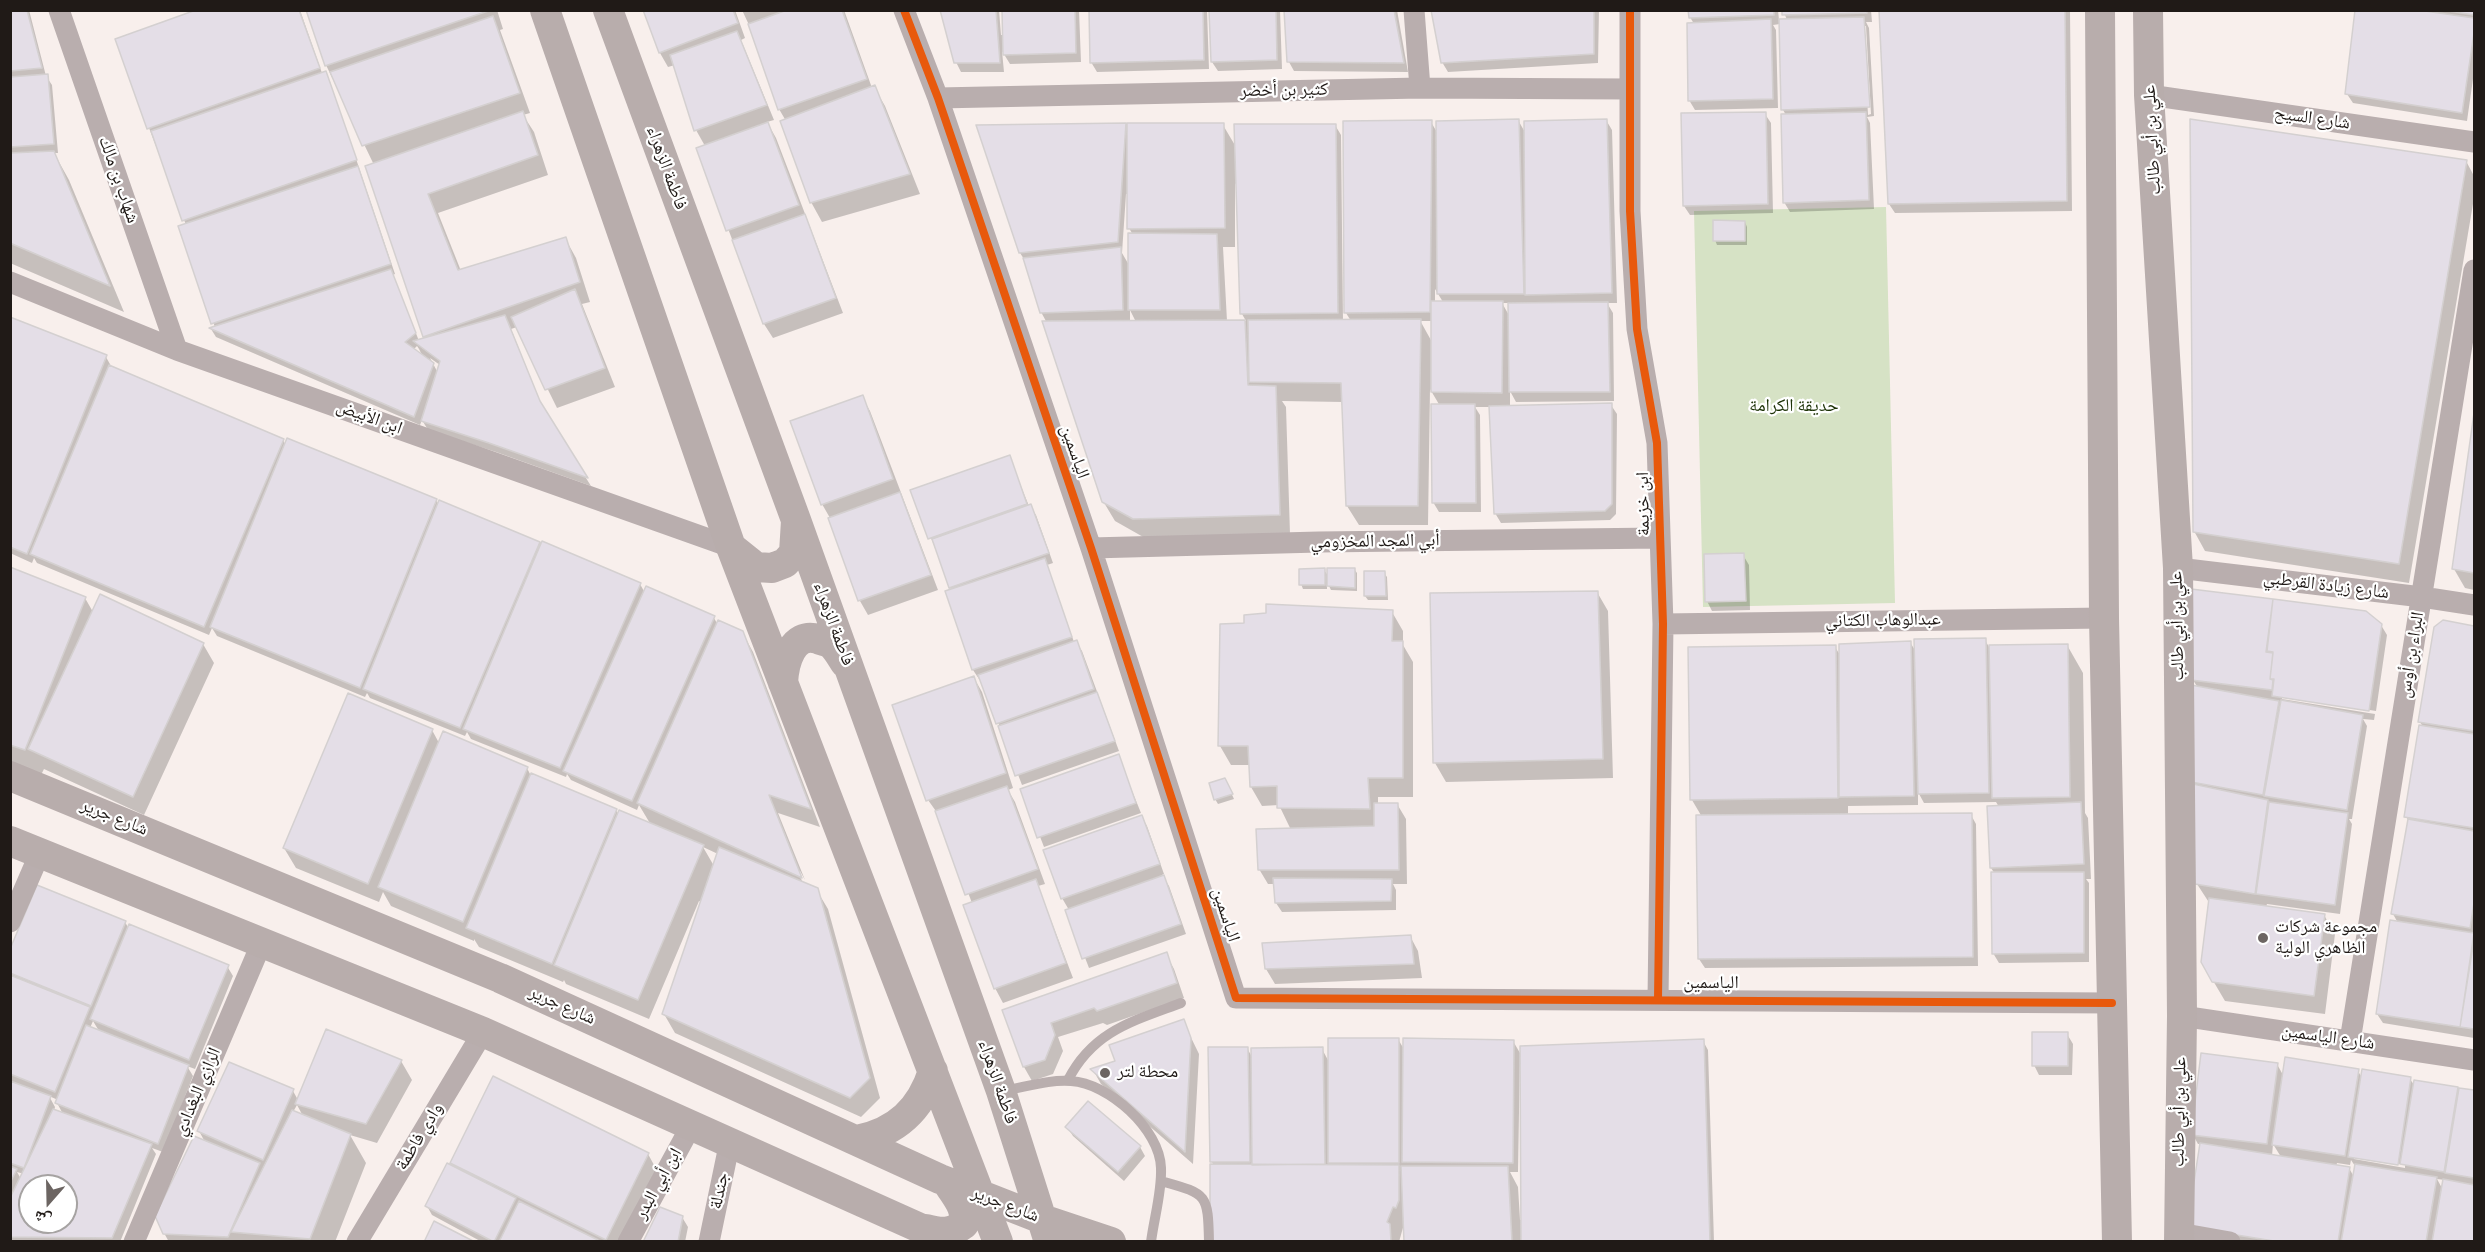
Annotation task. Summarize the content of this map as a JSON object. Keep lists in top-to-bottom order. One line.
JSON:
{"streets":{"main road":["علي بن أبي طالب","فاطمة الزهراء","شارع جرير"],"street":["كثير بن أخضر","شارع السيح","شهاب بن مالك","ابن الأبيض","الياسمين","ابن خزيمة","أبي المجد المخزومي","شارع زيادة القرطبي","عبدالوهاب الكتاني","البراء بن أوس","شارع الياسمين","الرازي البغدادي","وادي فاطمة","ابن أبي البدر","جندلة"]},"crossings":[["كثير بن أخضر","الياسمين"],["كثير بن أخضر","ابن خزيمة"],["شارع السيح","علي بن أبي طالب"],["علي بن أبي طالب","شارع زيادة القرطبي"],["علي بن أبي طالب","شارع الياسمين"],["فاطمة الزهراء","شارع جرير"],["شهاب بن مالك","ابن الأبيض"],["الياسمين","ابن خزيمة"],["الياسمين","أبي المجد المخزومي"],["ابن خزيمة","أبي المجد المخزومي"],["ابن خزيمة","عبدالوهاب الكتاني"],["شارع زيادة القرطبي","البراء بن أوس"],["البراء بن أوس","شارع الياسمين"]],"parks":["حديقة الكرامة"],"places":["مجموعة شركات الظاهري الولية","محطة لتر"],"north":"bottom"}
